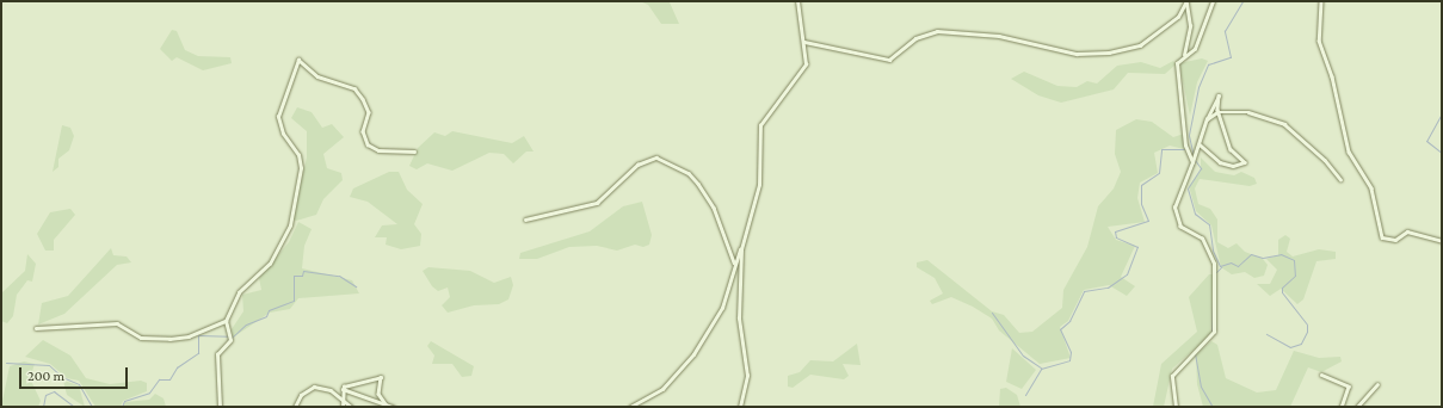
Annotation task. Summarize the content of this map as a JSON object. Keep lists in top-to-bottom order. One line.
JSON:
{"scale_bar":"200 m"}
